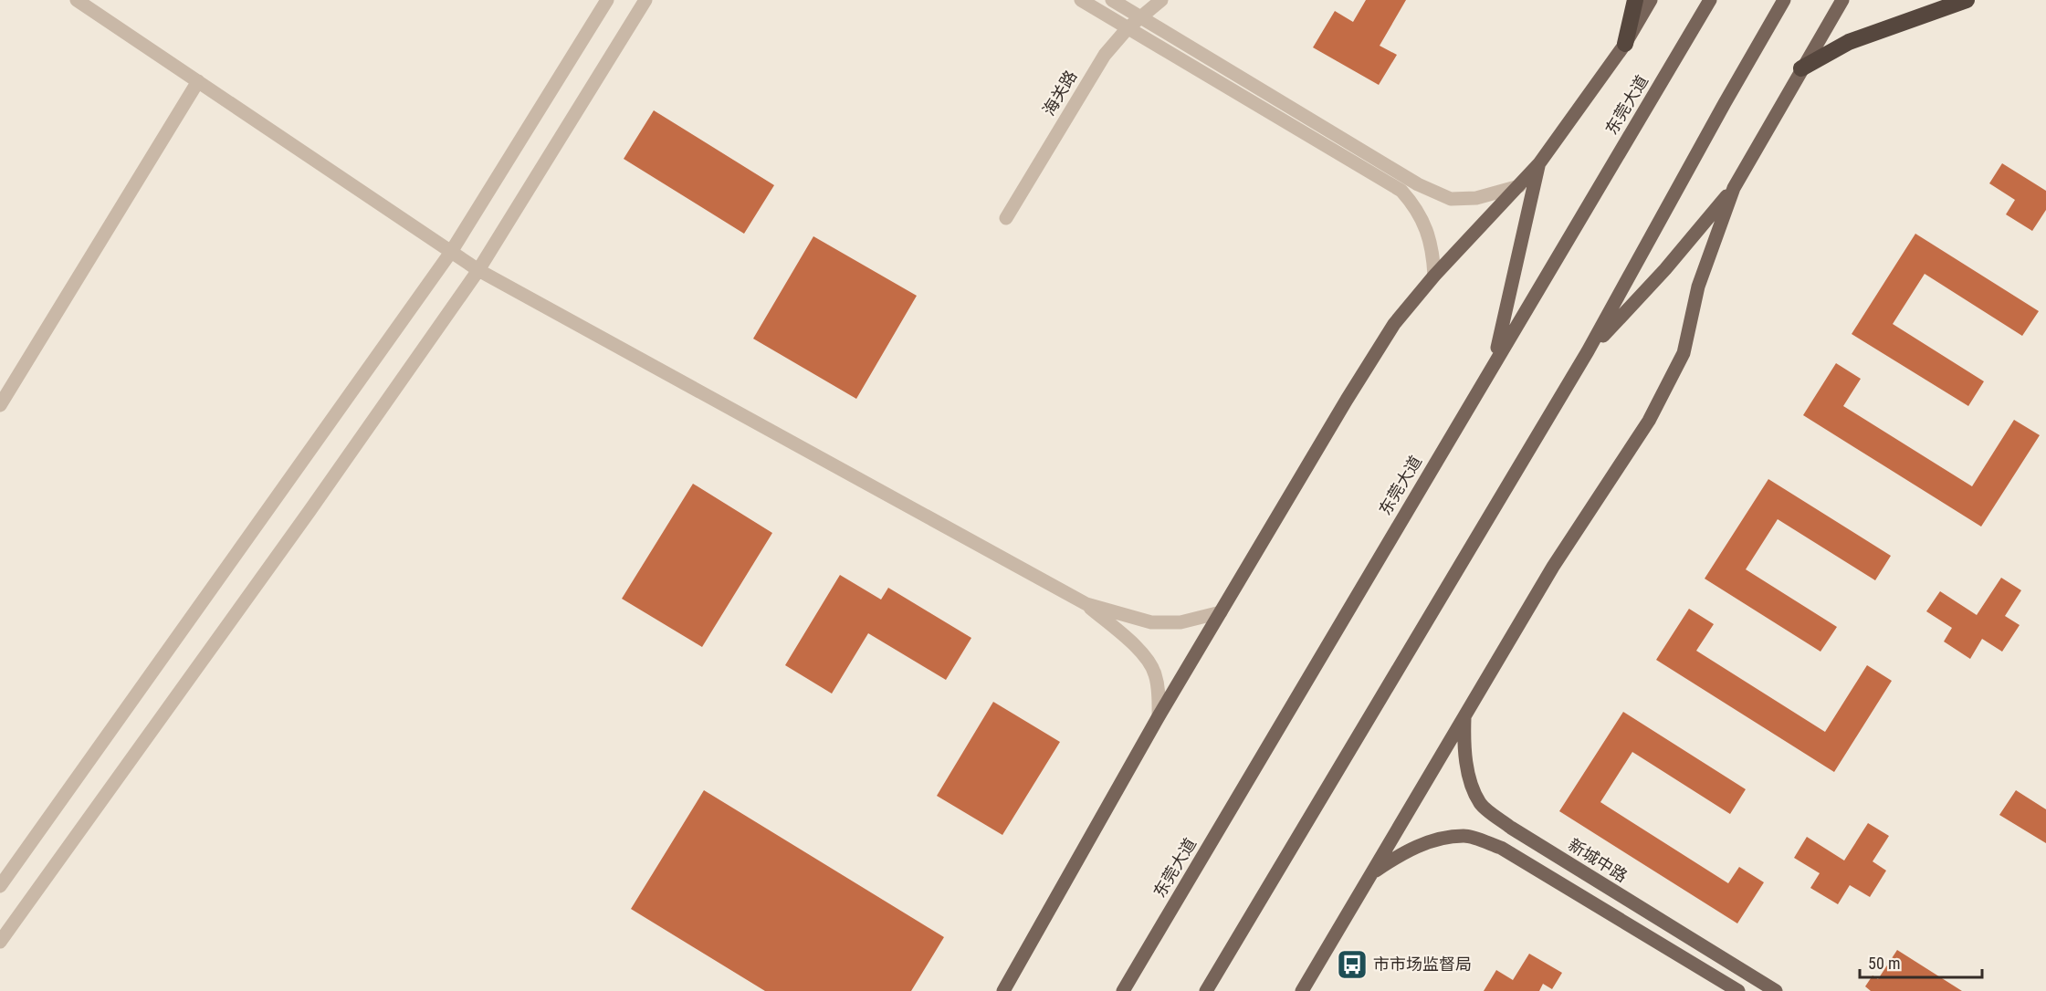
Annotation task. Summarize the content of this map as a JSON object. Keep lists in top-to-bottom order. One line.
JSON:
{"streets":{"main road":["东莞大道","新城中路"],"street":["海关路"]},"places":{"bus stop":["市市场监督局"]},"scale_bar":"50 m"}
